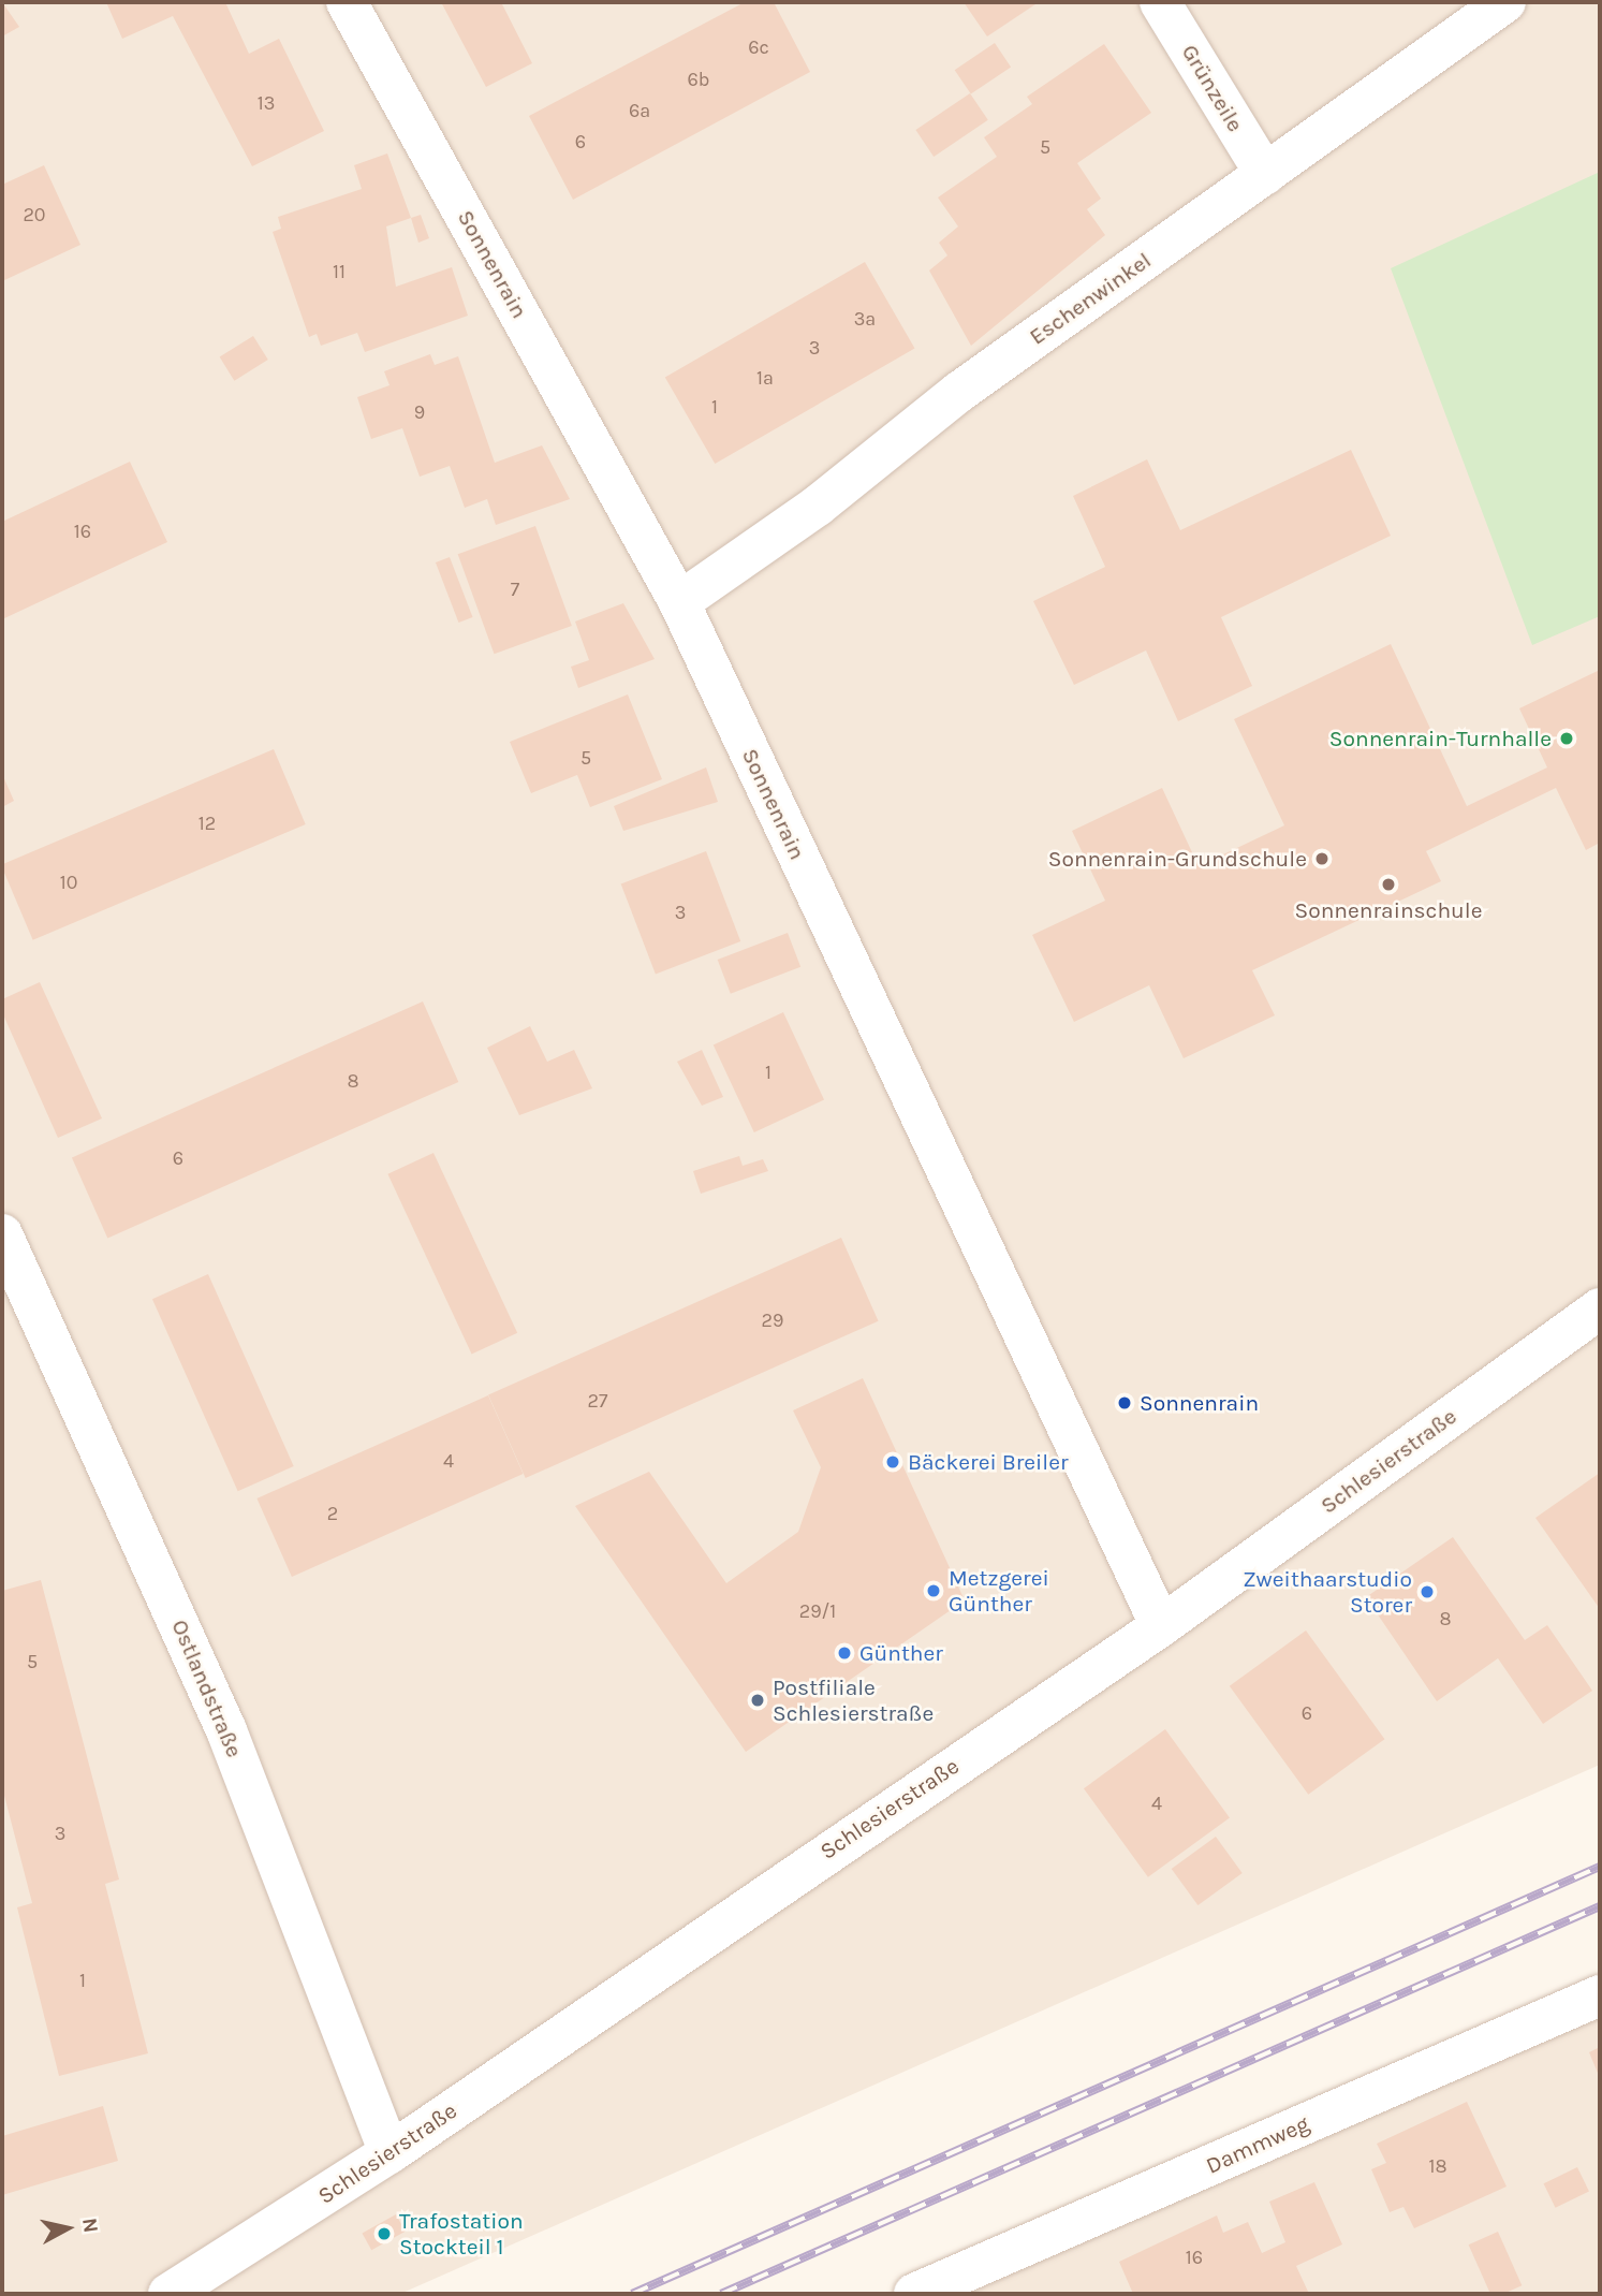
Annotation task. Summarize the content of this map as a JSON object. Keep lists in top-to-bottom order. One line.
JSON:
{"streets":{"street":["Grünzeile","Sonnenrain","Eschenwinkel","Schlesierstraße","Ostlandstraße","Dammweg"]},"crossings":[["Grünzeile","Eschenwinkel"],["Sonnenrain","Eschenwinkel"],["Sonnenrain","Schlesierstraße"],["Schlesierstraße","Ostlandstraße"]],"places":["Sonnenrain-Turnhalle","Sonnenrain-Grundschule","Sonnenrainschule","Sonnenrain","Bäckerei Breiler","Metzgerei Günther","Zweithaarstudio Storer","Günther","Postfiliale Schlesierstraße","Trafostation Stockteil 1"],"house_numbers":["6c","6b","13","6a","6","5","20","11","3a","3","1a","1","9","16","7","5","12","10","3","1","8","6","29","27","4","2","29/1","8","5","6","4","3","1","18","16"],"north":"right"}
